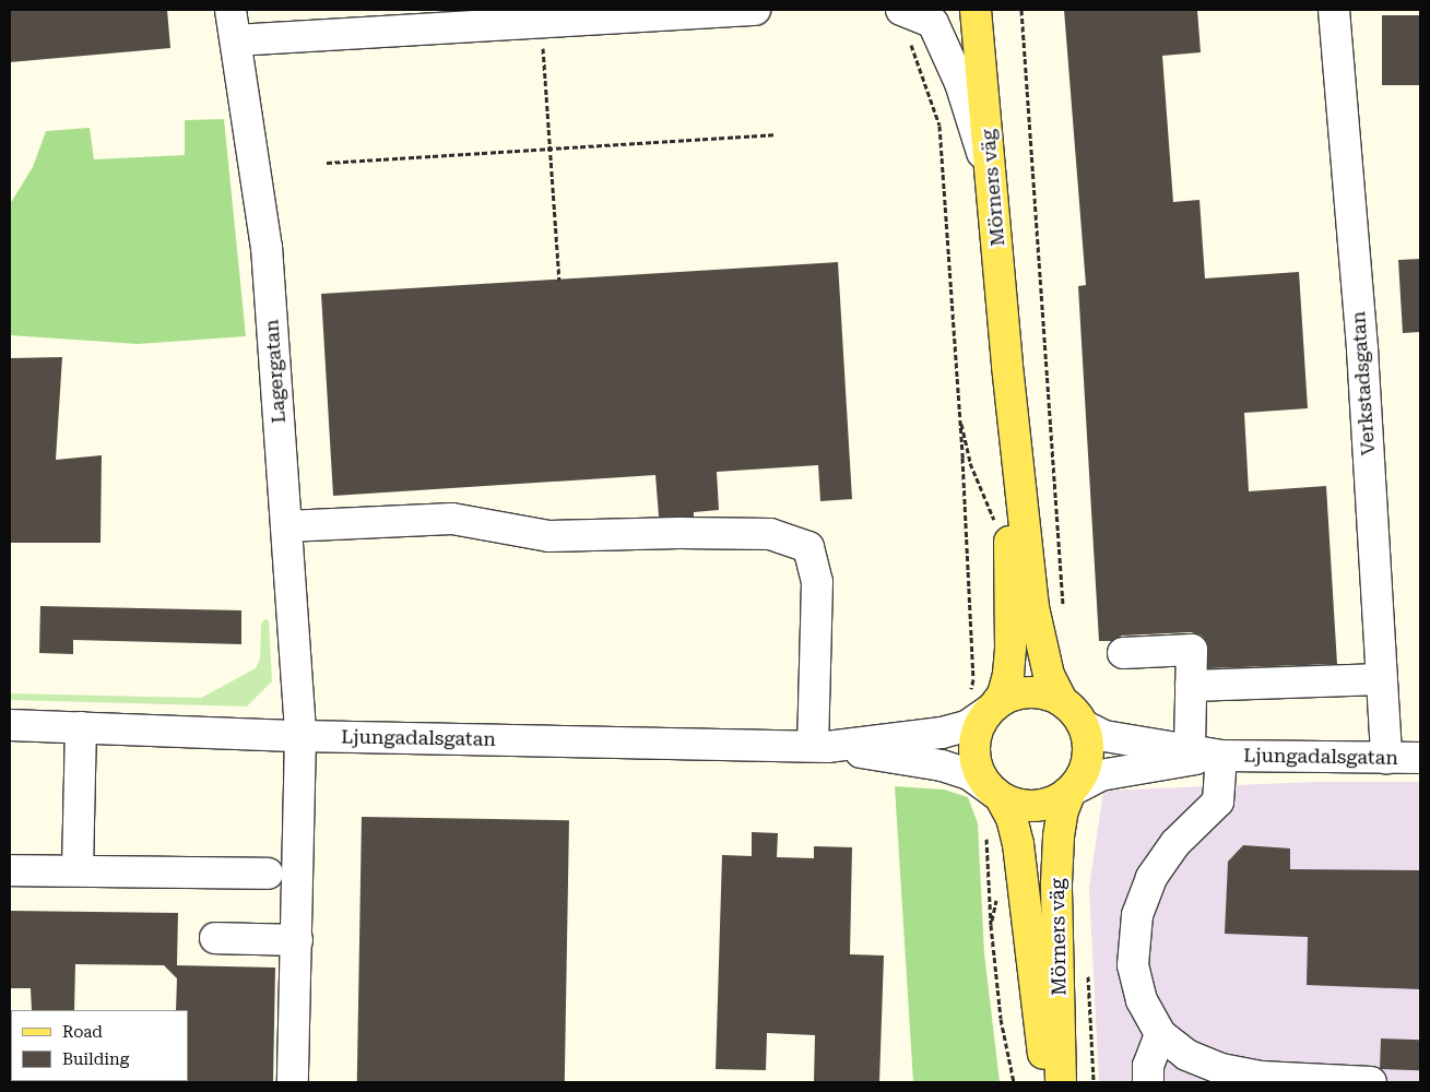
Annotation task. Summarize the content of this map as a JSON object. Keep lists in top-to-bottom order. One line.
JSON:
{"streets":{"main road":["Mörners väg"],"street":["Lagergatan","Verkstadsgatan","Ljungadalsgatan"]},"crossings":[["Mörners väg","Ljungadalsgatan"],["Lagergatan","Ljungadalsgatan"],["Verkstadsgatan","Ljungadalsgatan"]],"legend":["Road","Building"]}
